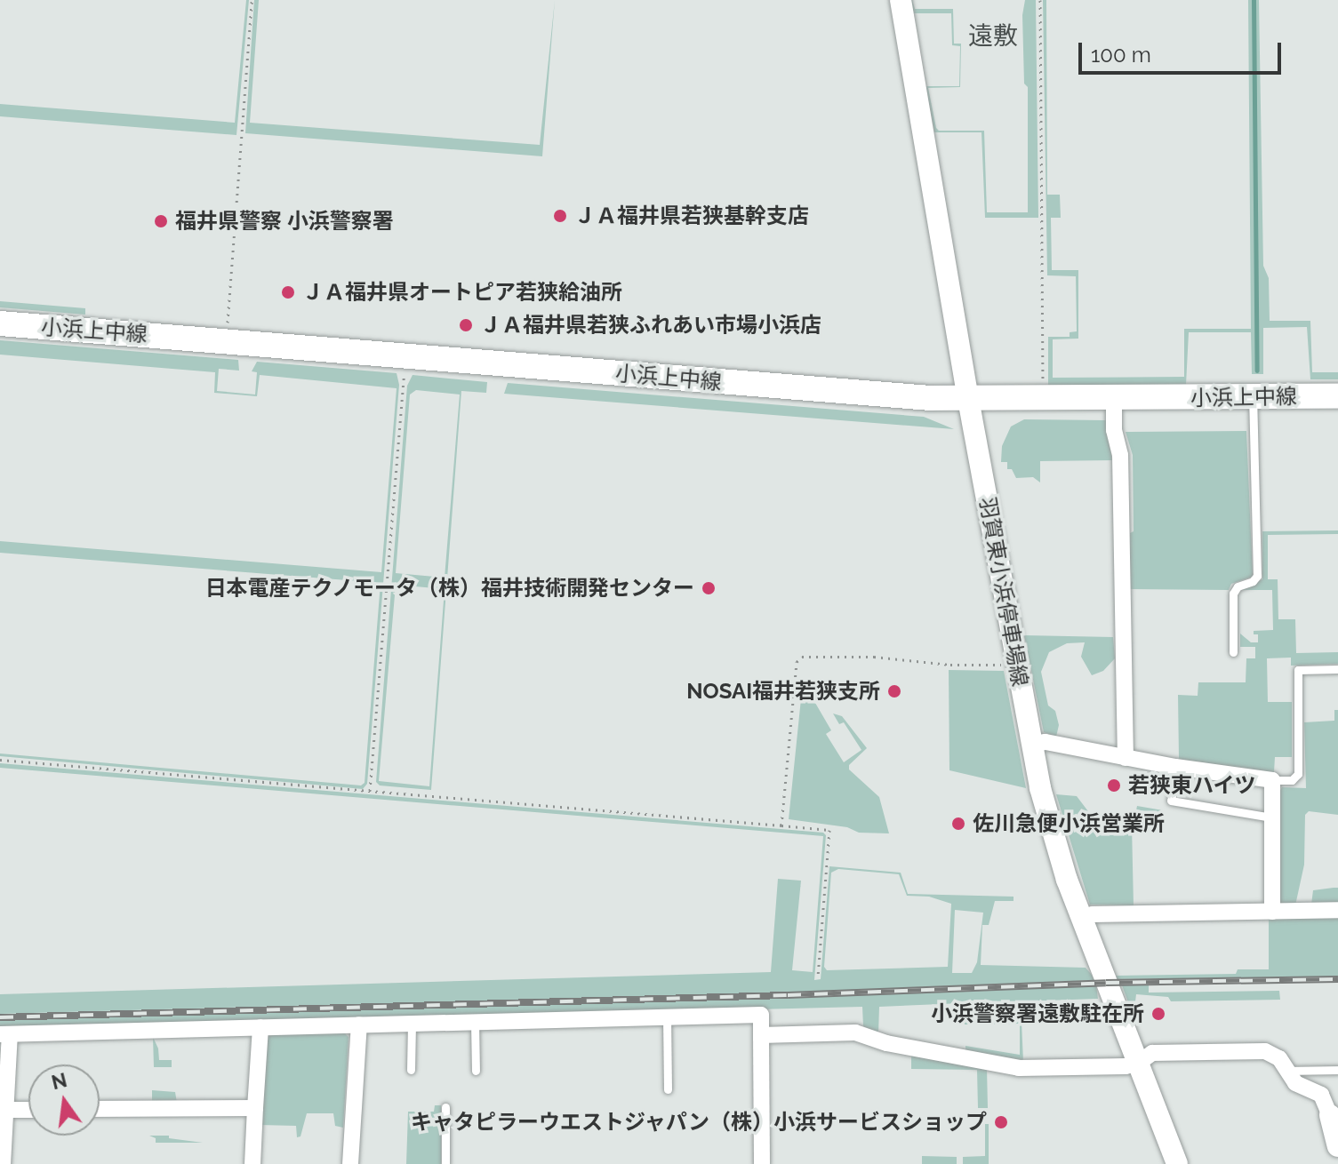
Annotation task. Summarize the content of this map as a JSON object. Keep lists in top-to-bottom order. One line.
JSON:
{"streets":{"main road":["小浜上中線","羽賀東小浜停車場線"]},"crossings":[["小浜上中線","羽賀東小浜停車場線"]],"districts":["遠敷"],"places":["ＪＡ福井県若狭基幹支店","福井県警察 小浜警察署","ＪＡ福井県オートピア若狭給油所","ＪＡ福井県若狭ふれあい市場小浜店","日本電産テクノモータ（株）福井技術開発センター","NOSAI福井若狭支所","若狭東ハイツ","佐川急便小浜営業所","小浜警察署遠敷駐在所","キャタピラーウエストジャパン（株）小浜サービスショップ"],"scale_bar":"100 m","north":"top"}
